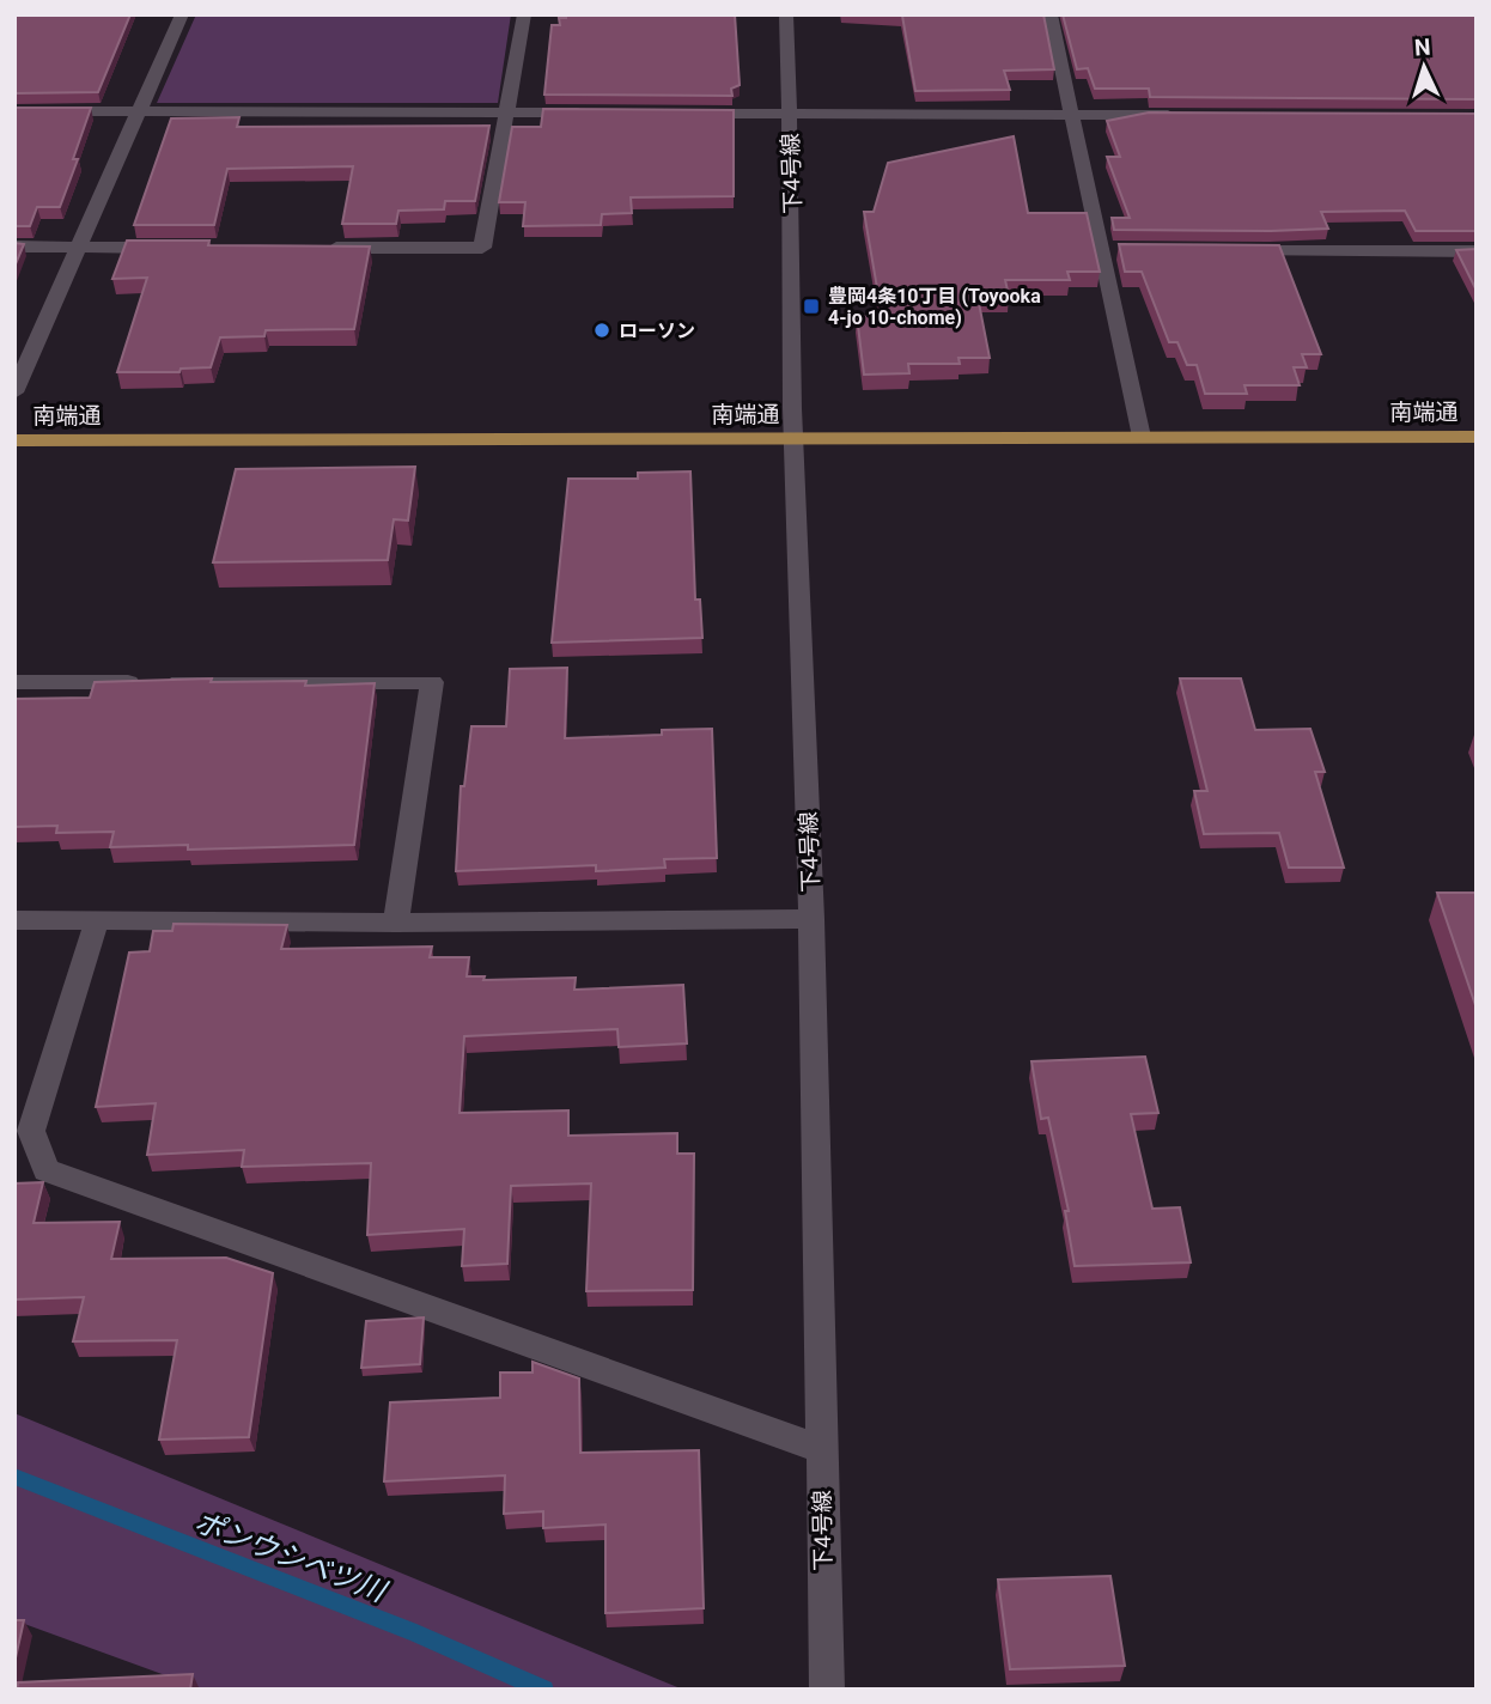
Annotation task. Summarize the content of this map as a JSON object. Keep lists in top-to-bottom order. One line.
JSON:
{"streets":{"main road":["南端通"],"street":["下4号線"]},"crossings":[["下4号線","南端通"]],"water":["ポンウシベツ川"],"places":{"transit":["豊岡4条10丁目 (Toyooka 4-jo 10-chome)"],"other":["ローソン"]},"north":"top"}
